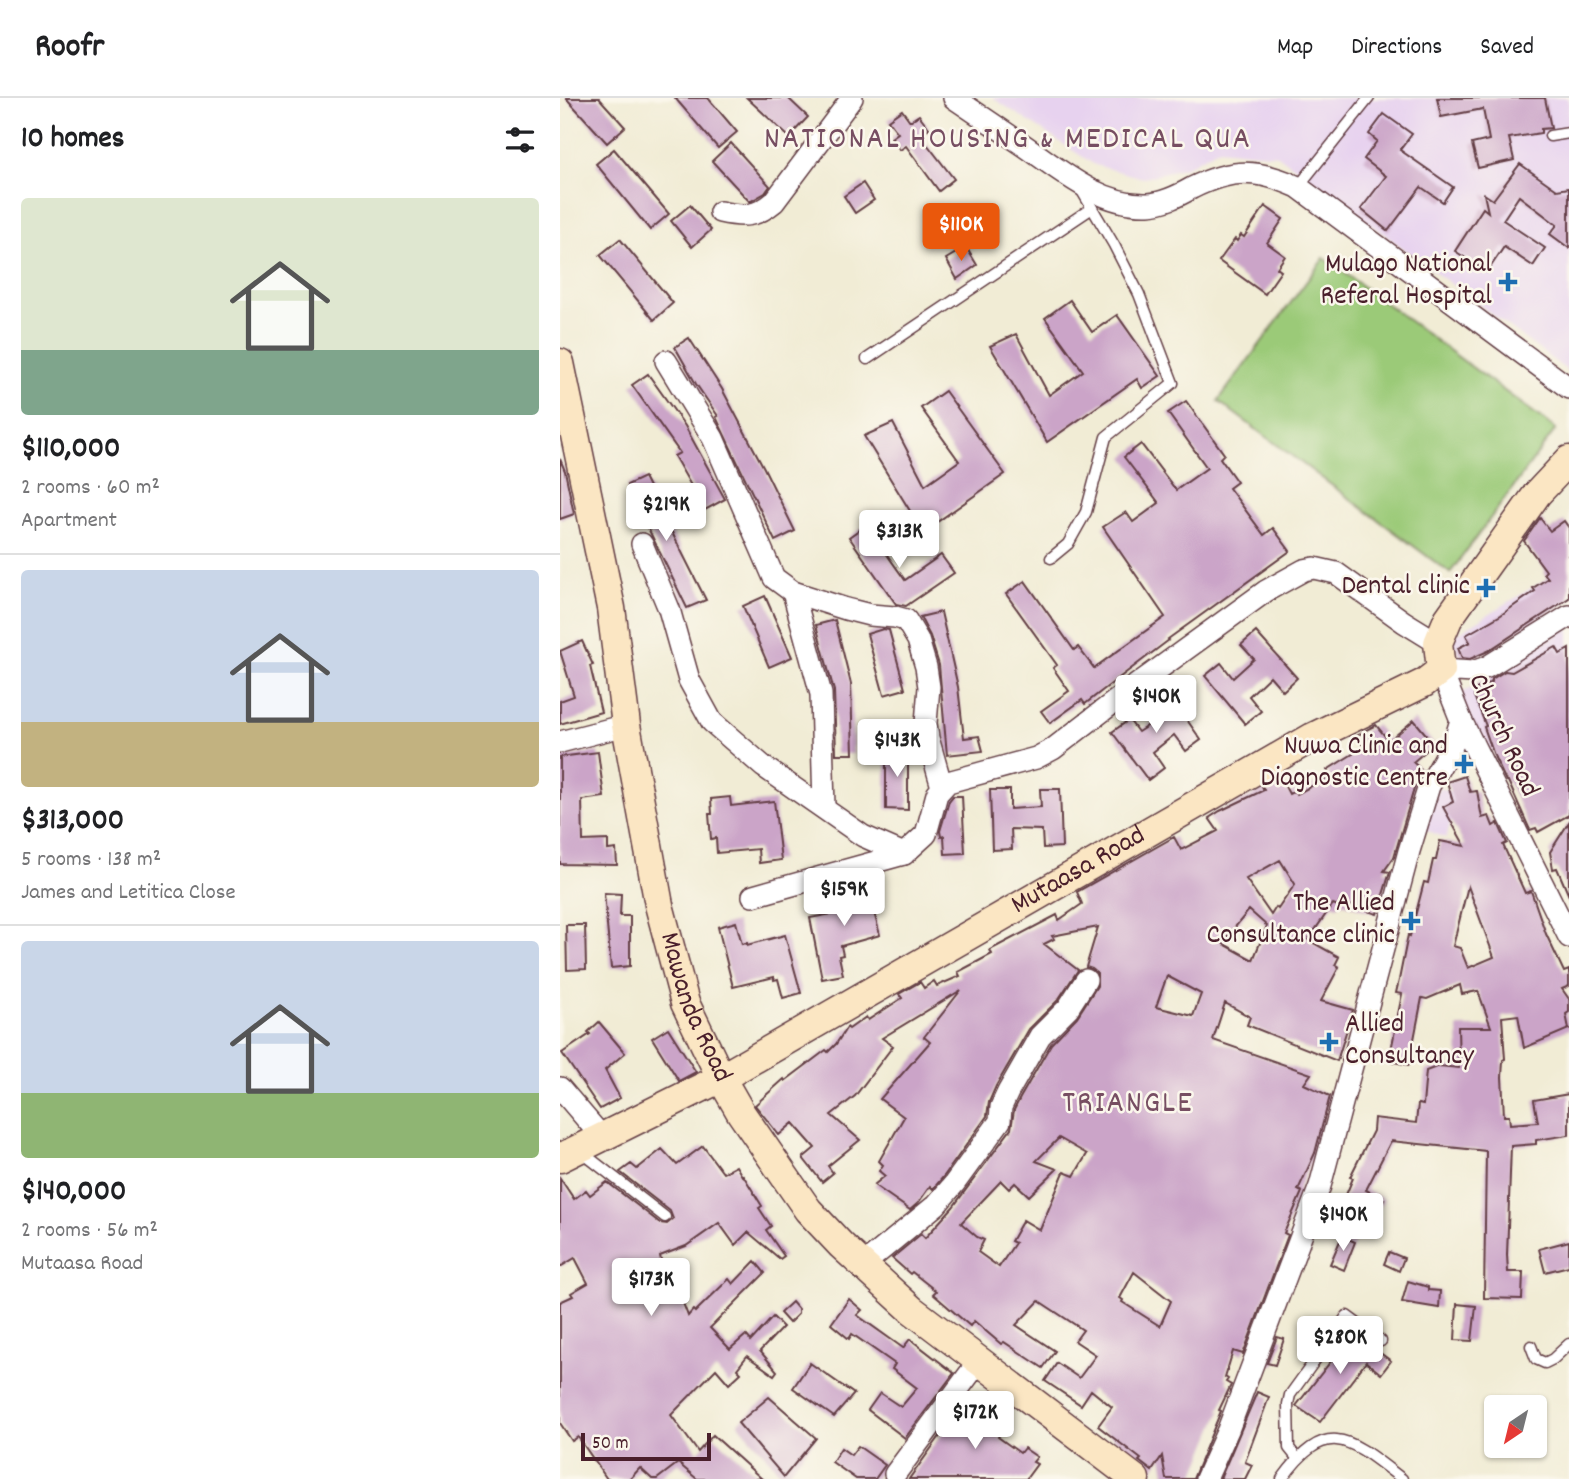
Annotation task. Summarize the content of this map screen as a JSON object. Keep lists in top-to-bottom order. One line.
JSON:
{"streets":{"street":["Church Road","Mutaasa Road","Mawanda Road"]},"crossings":[["Church Road","Mutaasa Road"],["Mutaasa Road","Mawanda Road"]],"districts":["NATIONAL HOUSING & MEDICAL QUA","TRIANGLE"],"places":{"health":["Mulago National Referal Hospital","Dental clinic","Nuwa Clinic and Diagnostic Centre","The Allied Consultance clinic","Allied Consultancy"]},"scale_bar":"50 m","north":"bottom left","page":{"header":"Roofr","nav":["Map","Directions","Saved"],"heading":"10 homes","list":[{"name":"$110,000","note":"2 rooms · 60 m² · Apartment"},{"name":"$313,000","note":"5 rooms · 138 m² · James and Letitica Close"},{"name":"$140,000","note":"2 rooms · 56 m² · Mutaasa Road"}],"price":["$110K","$219K","$313K","$140K","$143K","$159K","$140K","$173K","$280K","$172K"],"scale":"50 m"}}
